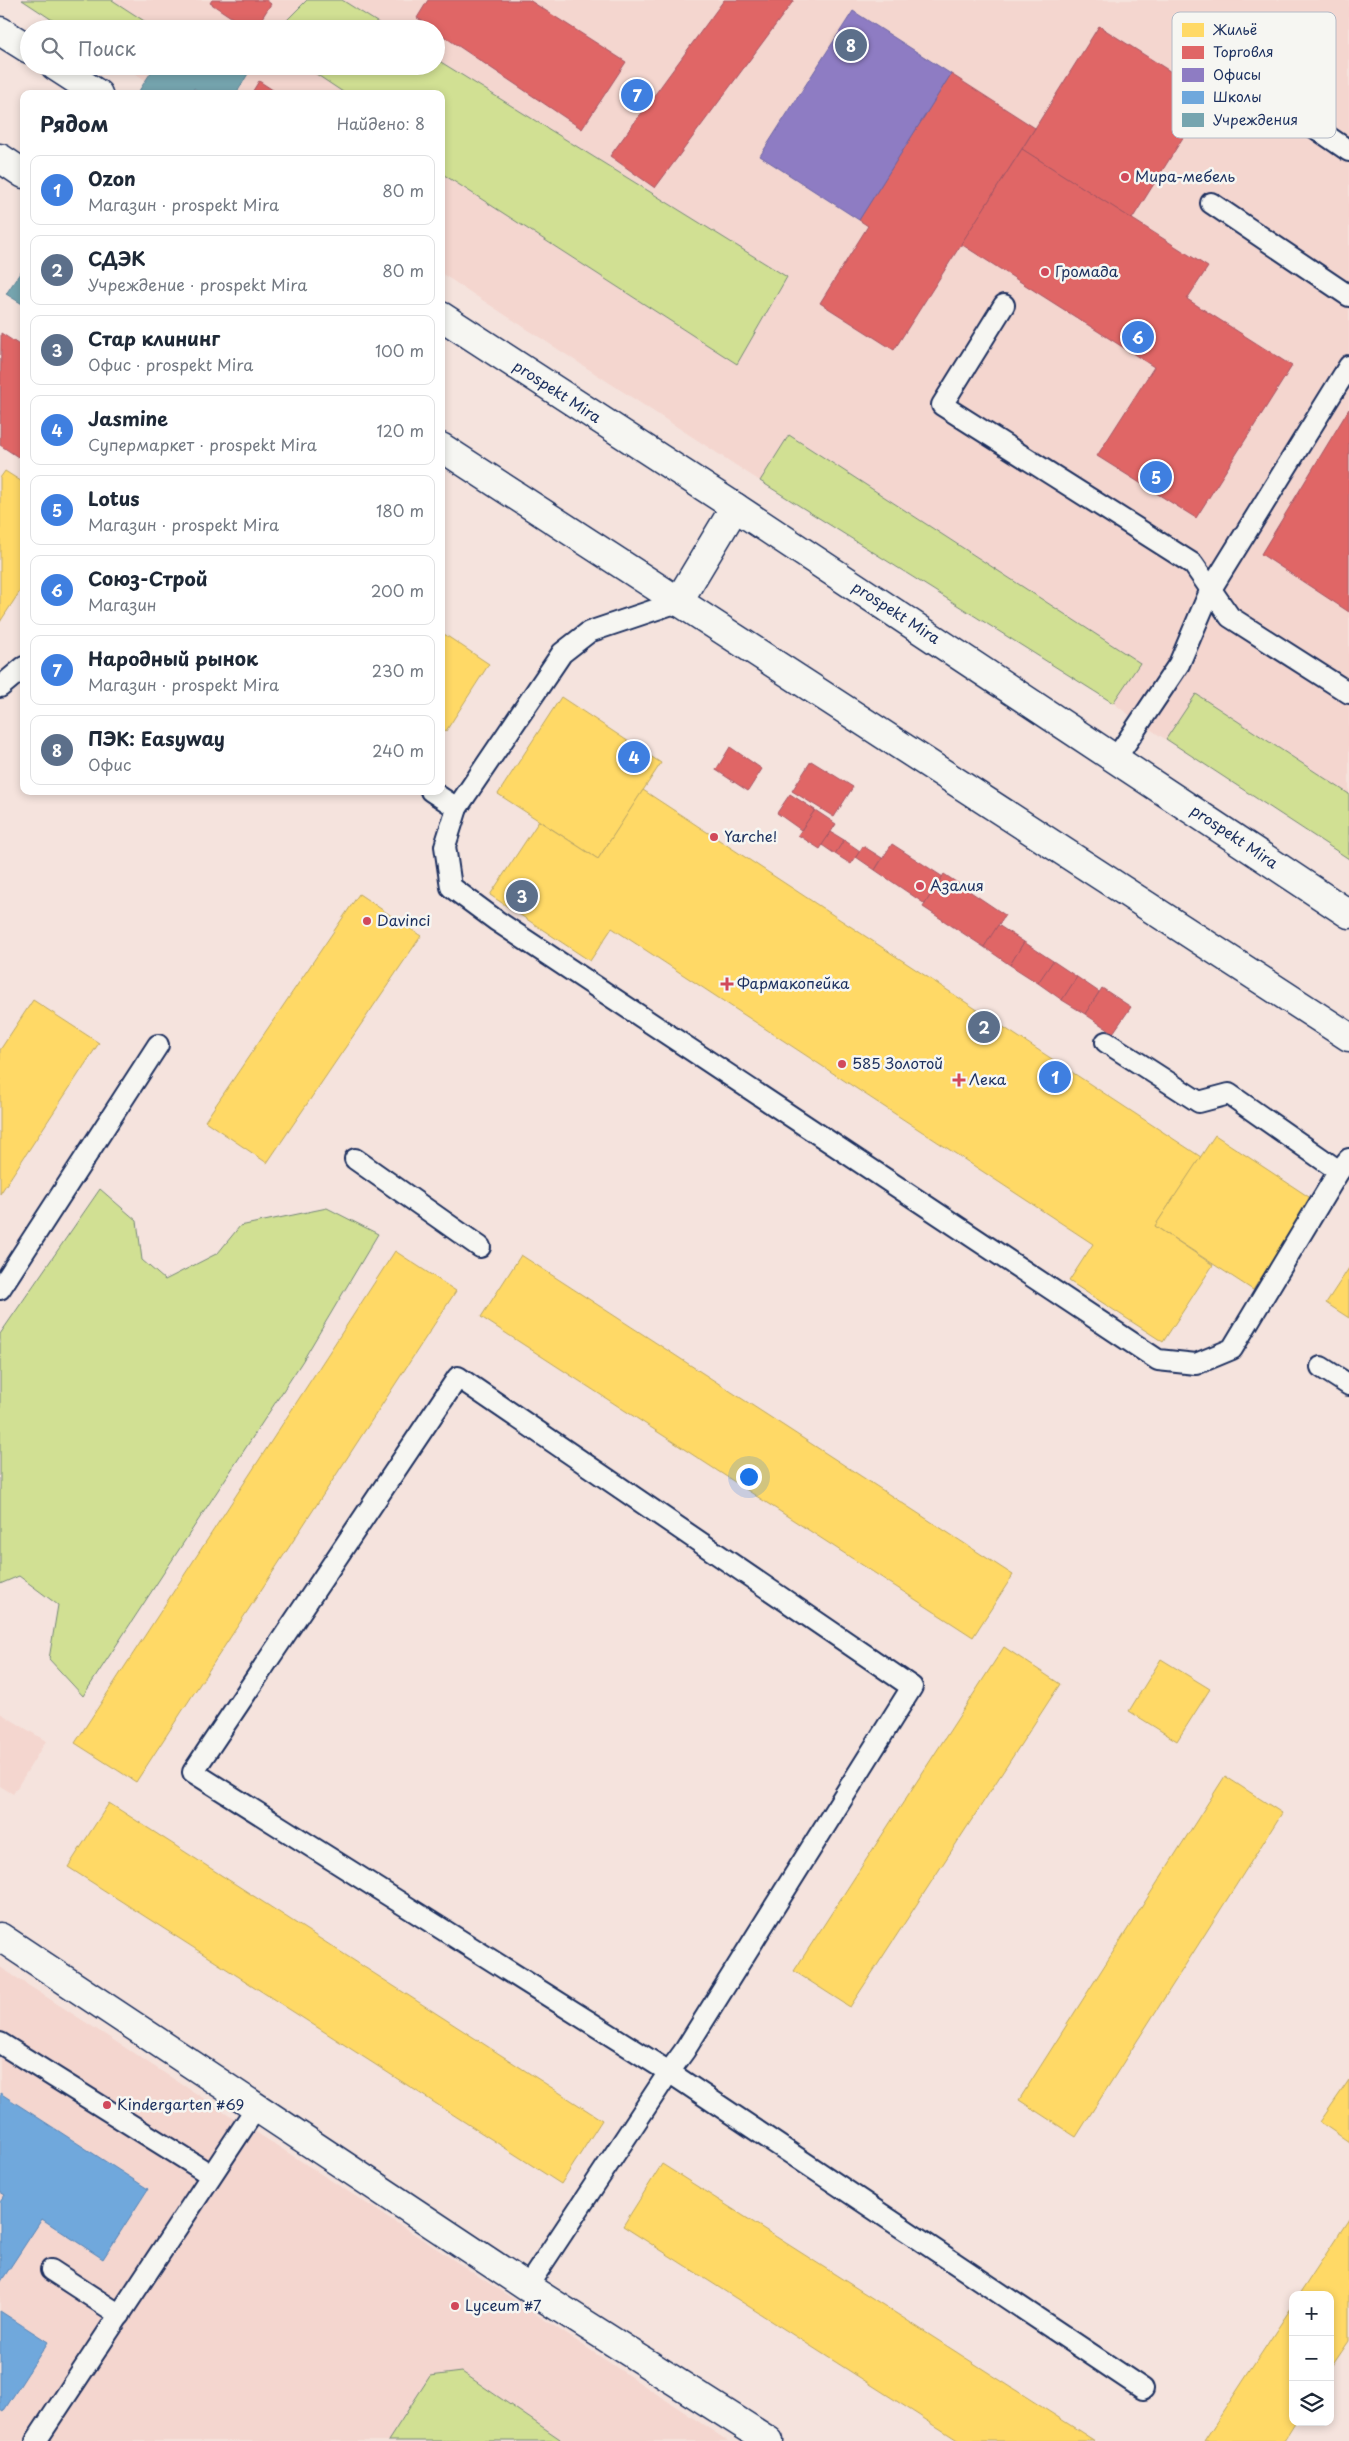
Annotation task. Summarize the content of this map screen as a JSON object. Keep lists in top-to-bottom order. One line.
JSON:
{"streets":{"main road":["prospekt Mira"]},"places":{"other":["Мира-мебель","Громада","Yarche!","Азалия","Davinci","585 Золотой","Kindergarten #69","Lyceum #7"],"health":["Фармакопейка","Лека"]},"legend":["Жильё","Торговля","Офисы","Школы","Учреждения"],"page":{"search":"Поиск","pins":["8","7","6","5","4","3","2","1"],"heading":["Рядом","Найдено: 8"],"list":[{"mark":"1","name":"Ozon","note":"Магазин · prospekt Mira","value":"80 m"},{"mark":"2","name":"СДЭК","note":"Учреждение · prospekt Mira","value":"80 m"},{"mark":"3","name":"Стар клининг","note":"Офис · prospekt Mira","value":"100 m"},{"mark":"4","name":"Jasmine","note":"Супермаркет · prospekt Mira","value":"120 m"},{"mark":"5","name":"Lotus","note":"Магазин · prospekt Mira","value":"180 m"},{"mark":"6","name":"Союз-Строй","note":"Магазин","value":"200 m"},{"mark":"7","name":"Народный рынок","note":"Магазин · prospekt Mira","value":"230 m"},{"mark":"8","name":"ПЭК: Easyway","note":"Офис","value":"240 m"}],"map_buttons":["+","−"]}}
